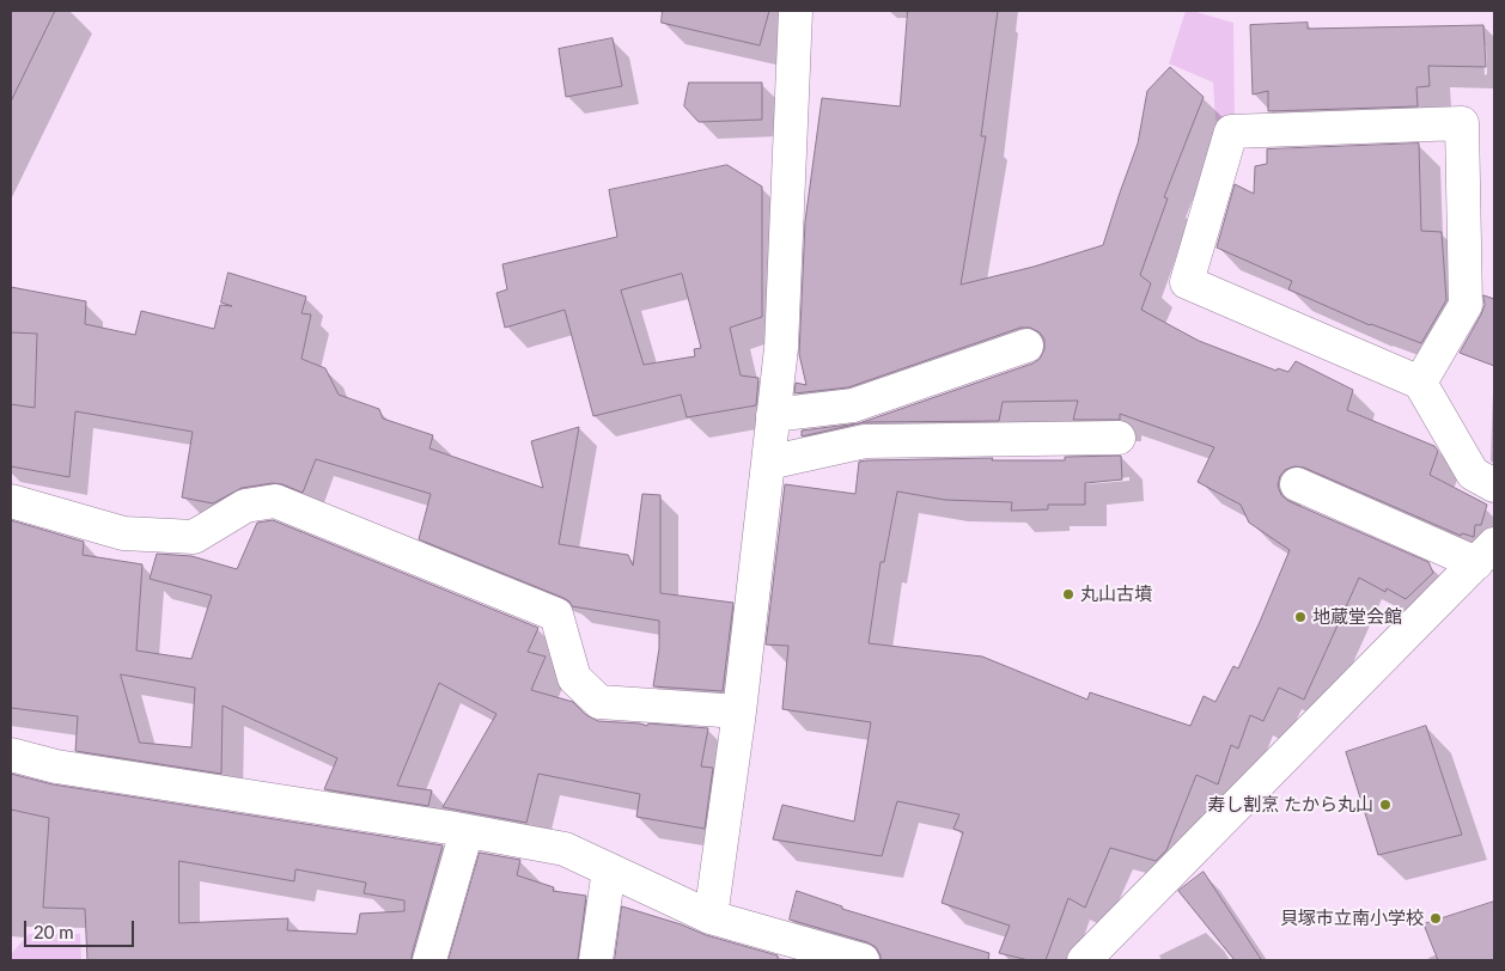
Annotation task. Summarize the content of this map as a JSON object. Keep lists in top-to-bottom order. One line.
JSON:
{"places":["丸山古墳","地蔵堂会館","寿し割烹 たから丸山","貝塚市立南小学校"],"scale_bar":"20 m"}
